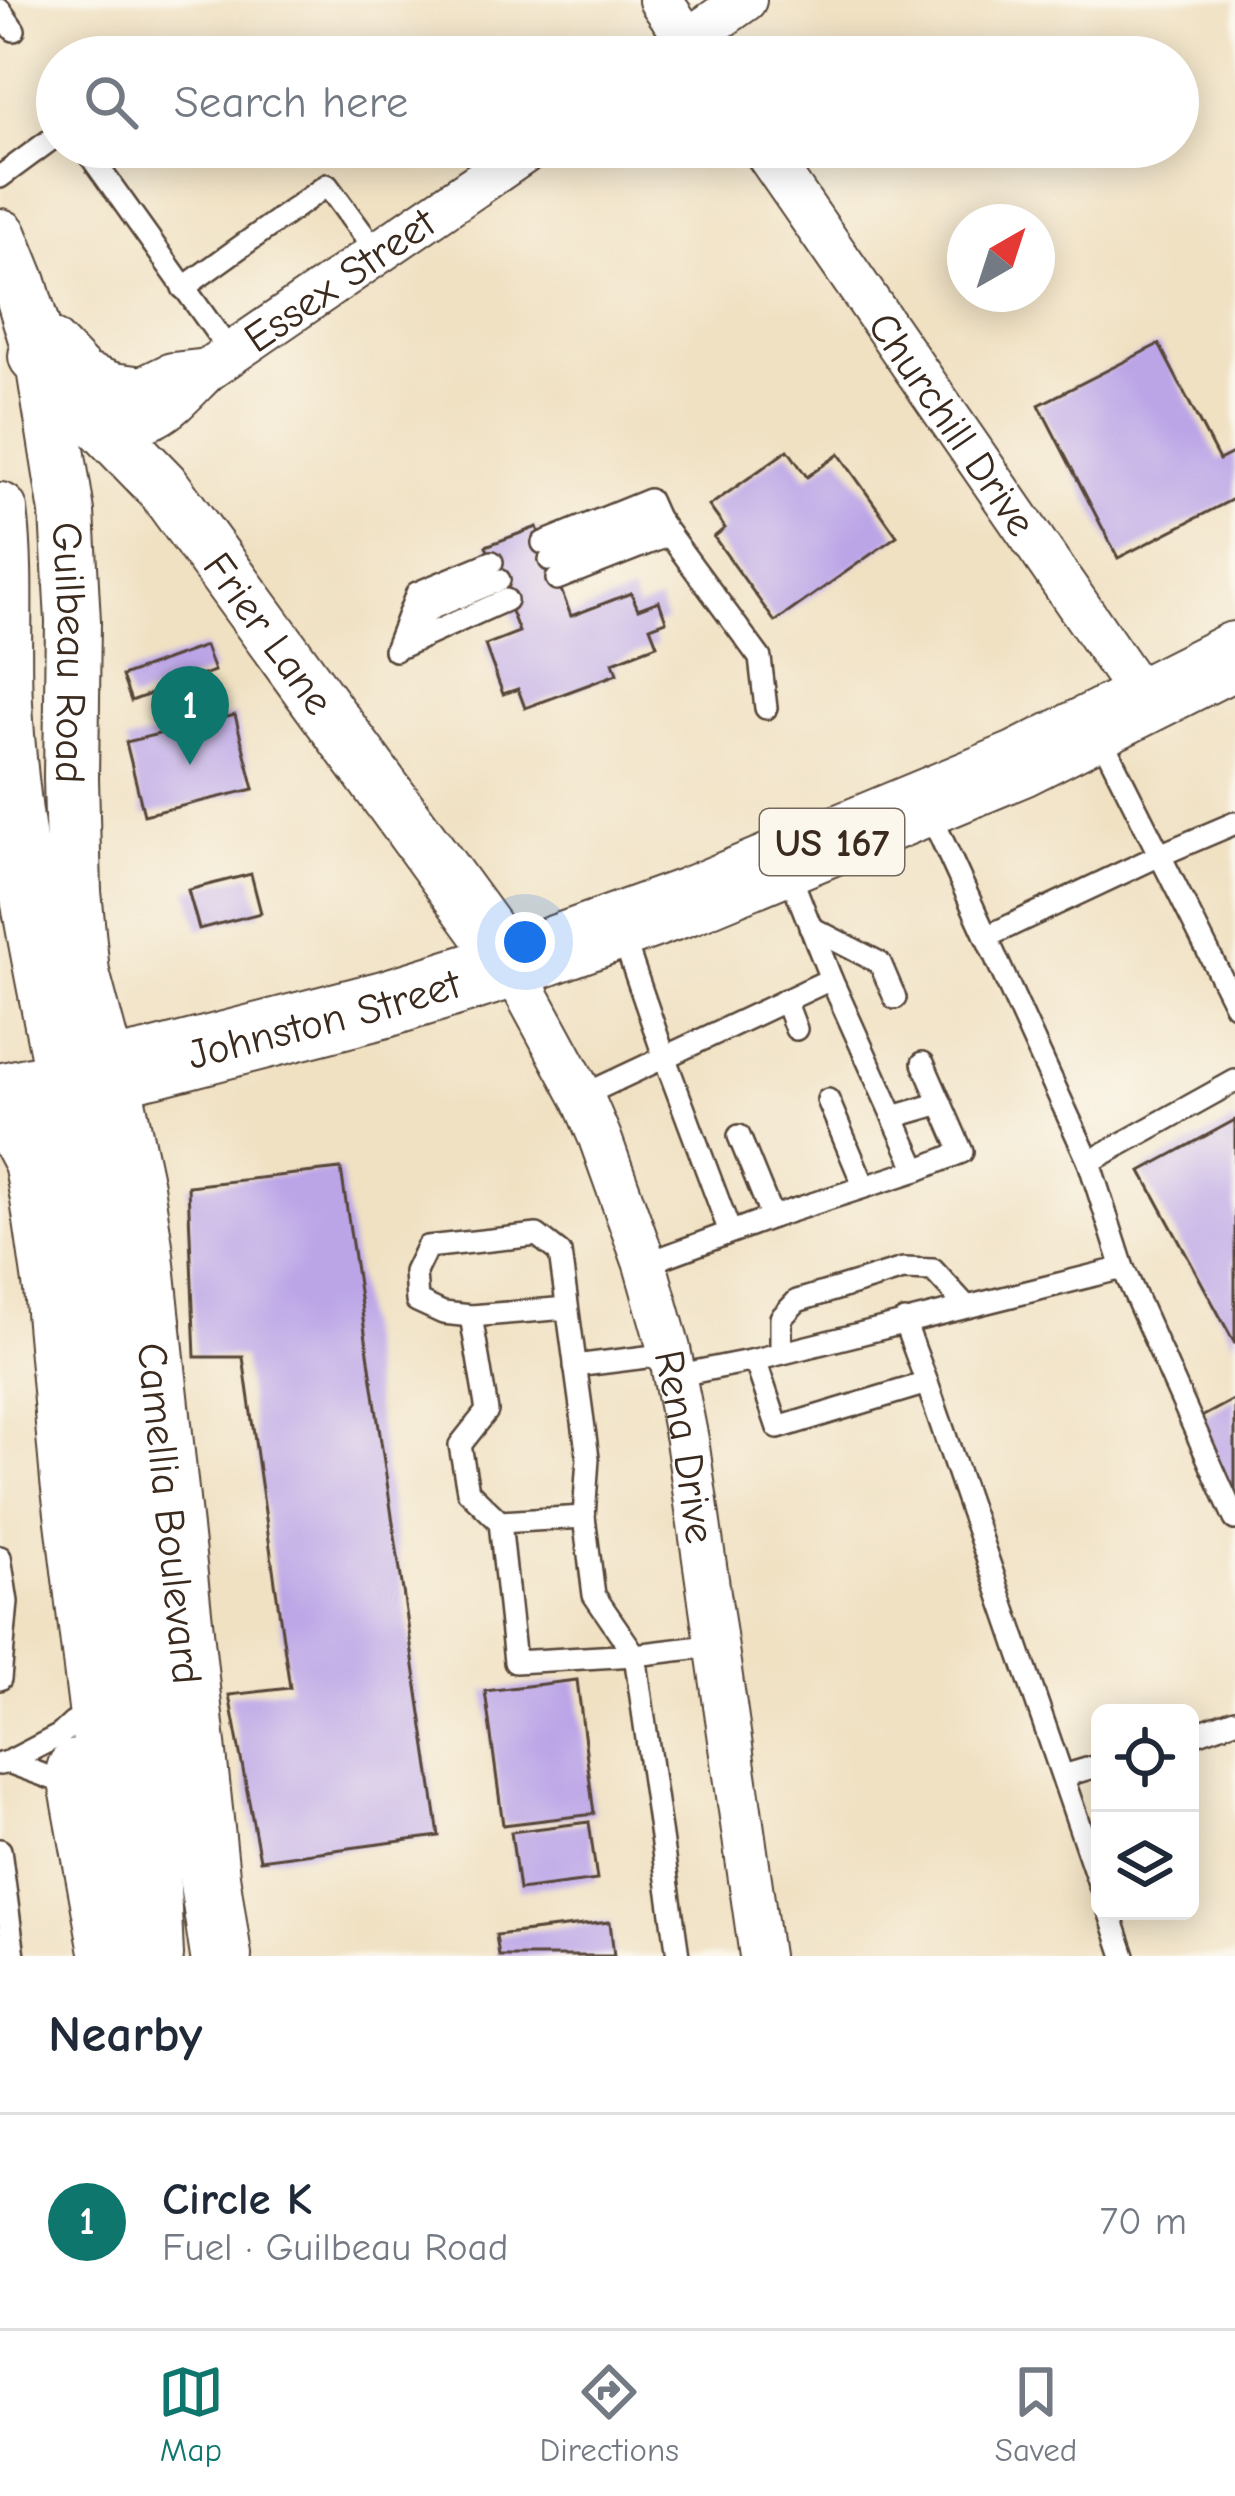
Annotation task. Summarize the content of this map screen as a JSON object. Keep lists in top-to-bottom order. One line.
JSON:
{"streets":{"main road":["US 167","Johnston Street","Camellia Boulevard"],"street":["Essex Street","Churchill Drive","Frier Lane","Guilbeau Road","Rena Drive"]},"crossings":[["Essex Street","Frier Lane"],["Essex Street","Guilbeau Road"],["Churchill Drive","Johnston Street"],["Frier Lane","Guilbeau Road"],["Frier Lane","Johnston Street"],["Frier Lane","Rena Drive"],["Guilbeau Road","Johnston Street"],["Guilbeau Road","Camellia Boulevard"],["Johnston Street","Rena Drive"],["Johnston Street","Camellia Boulevard"]],"north":"top right","page":{"search":"Search here","pins":"1","heading":"Nearby","list":[{"mark":"1","name":"Circle K","note":"Fuel · Guilbeau Road","value":"70 m"}],"nav":["Map","Directions","Saved"]}}
